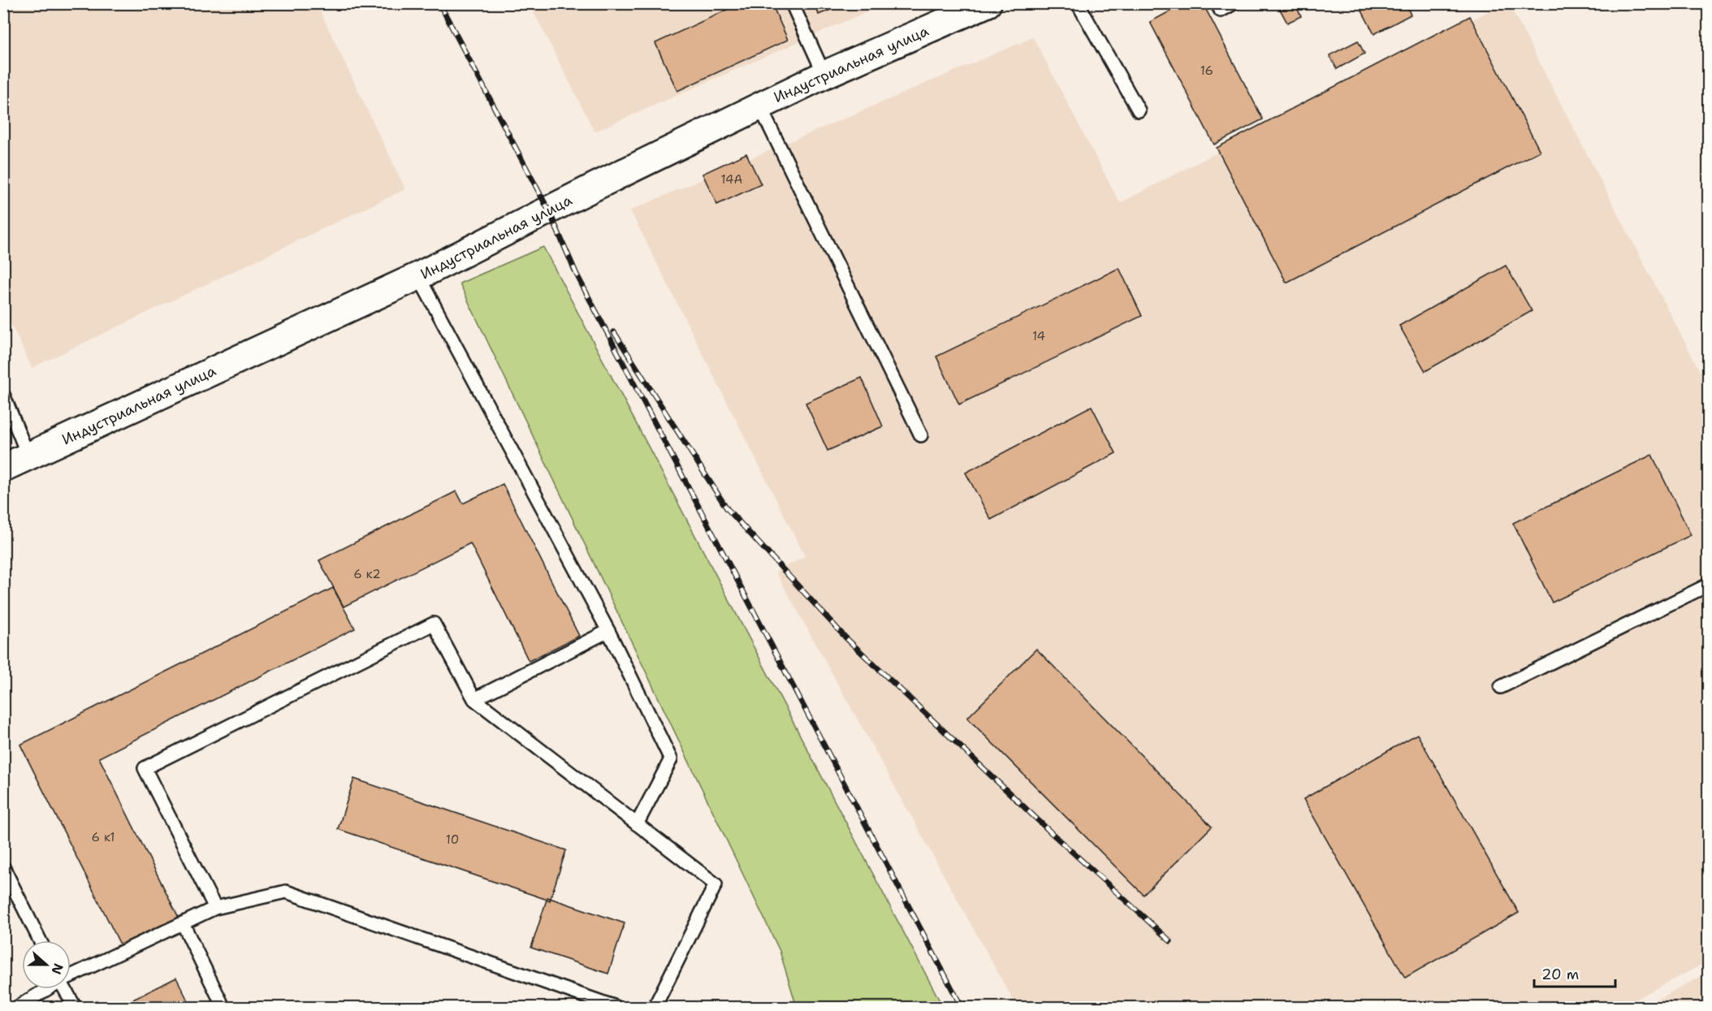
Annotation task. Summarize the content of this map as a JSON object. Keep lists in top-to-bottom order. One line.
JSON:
{"streets":{"main road":["Индустриальная улица"]},"house_numbers":["16","14А","14","6 к2","6 к1","10"],"scale_bar":"20 m","north":"right"}
